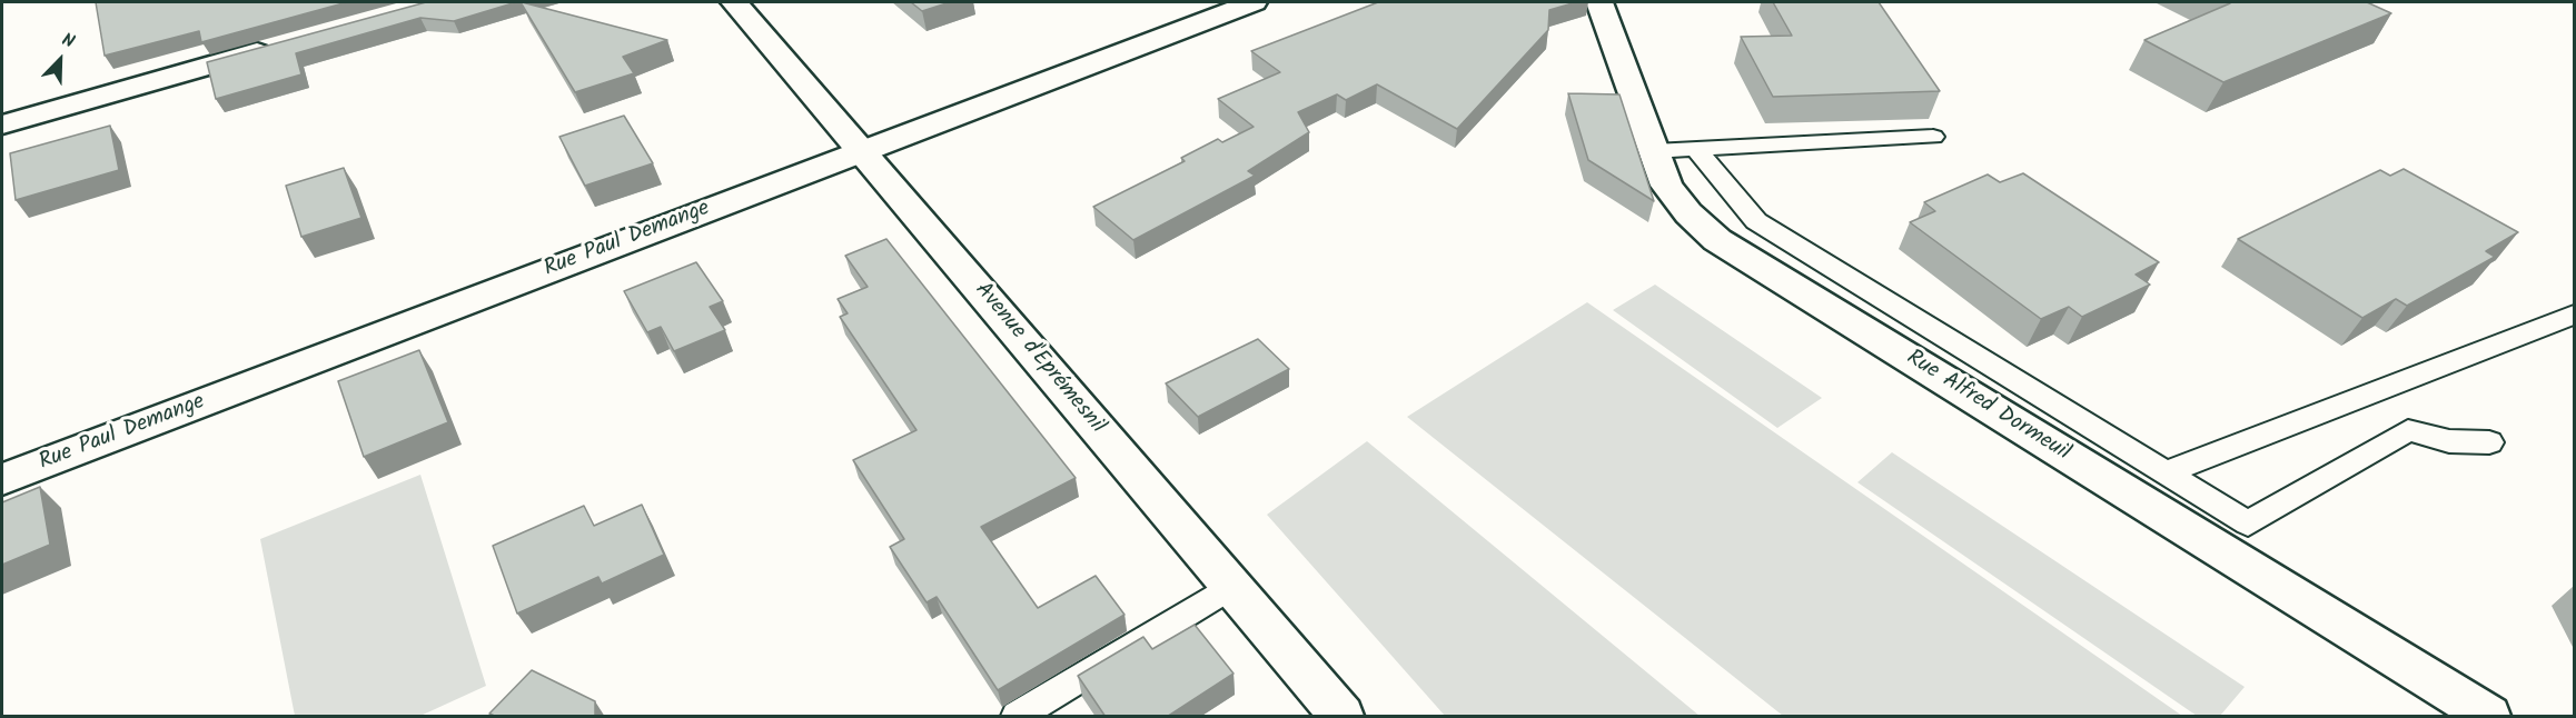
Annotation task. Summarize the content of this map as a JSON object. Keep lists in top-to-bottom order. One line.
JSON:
{"streets":{"street":["Rue Paul Demange","Avenue d'Eprémesnil","Rue Alfred Dormeuil"]},"crossings":[["Rue Paul Demange","Avenue d'Eprémesnil"]],"north":"top right"}
